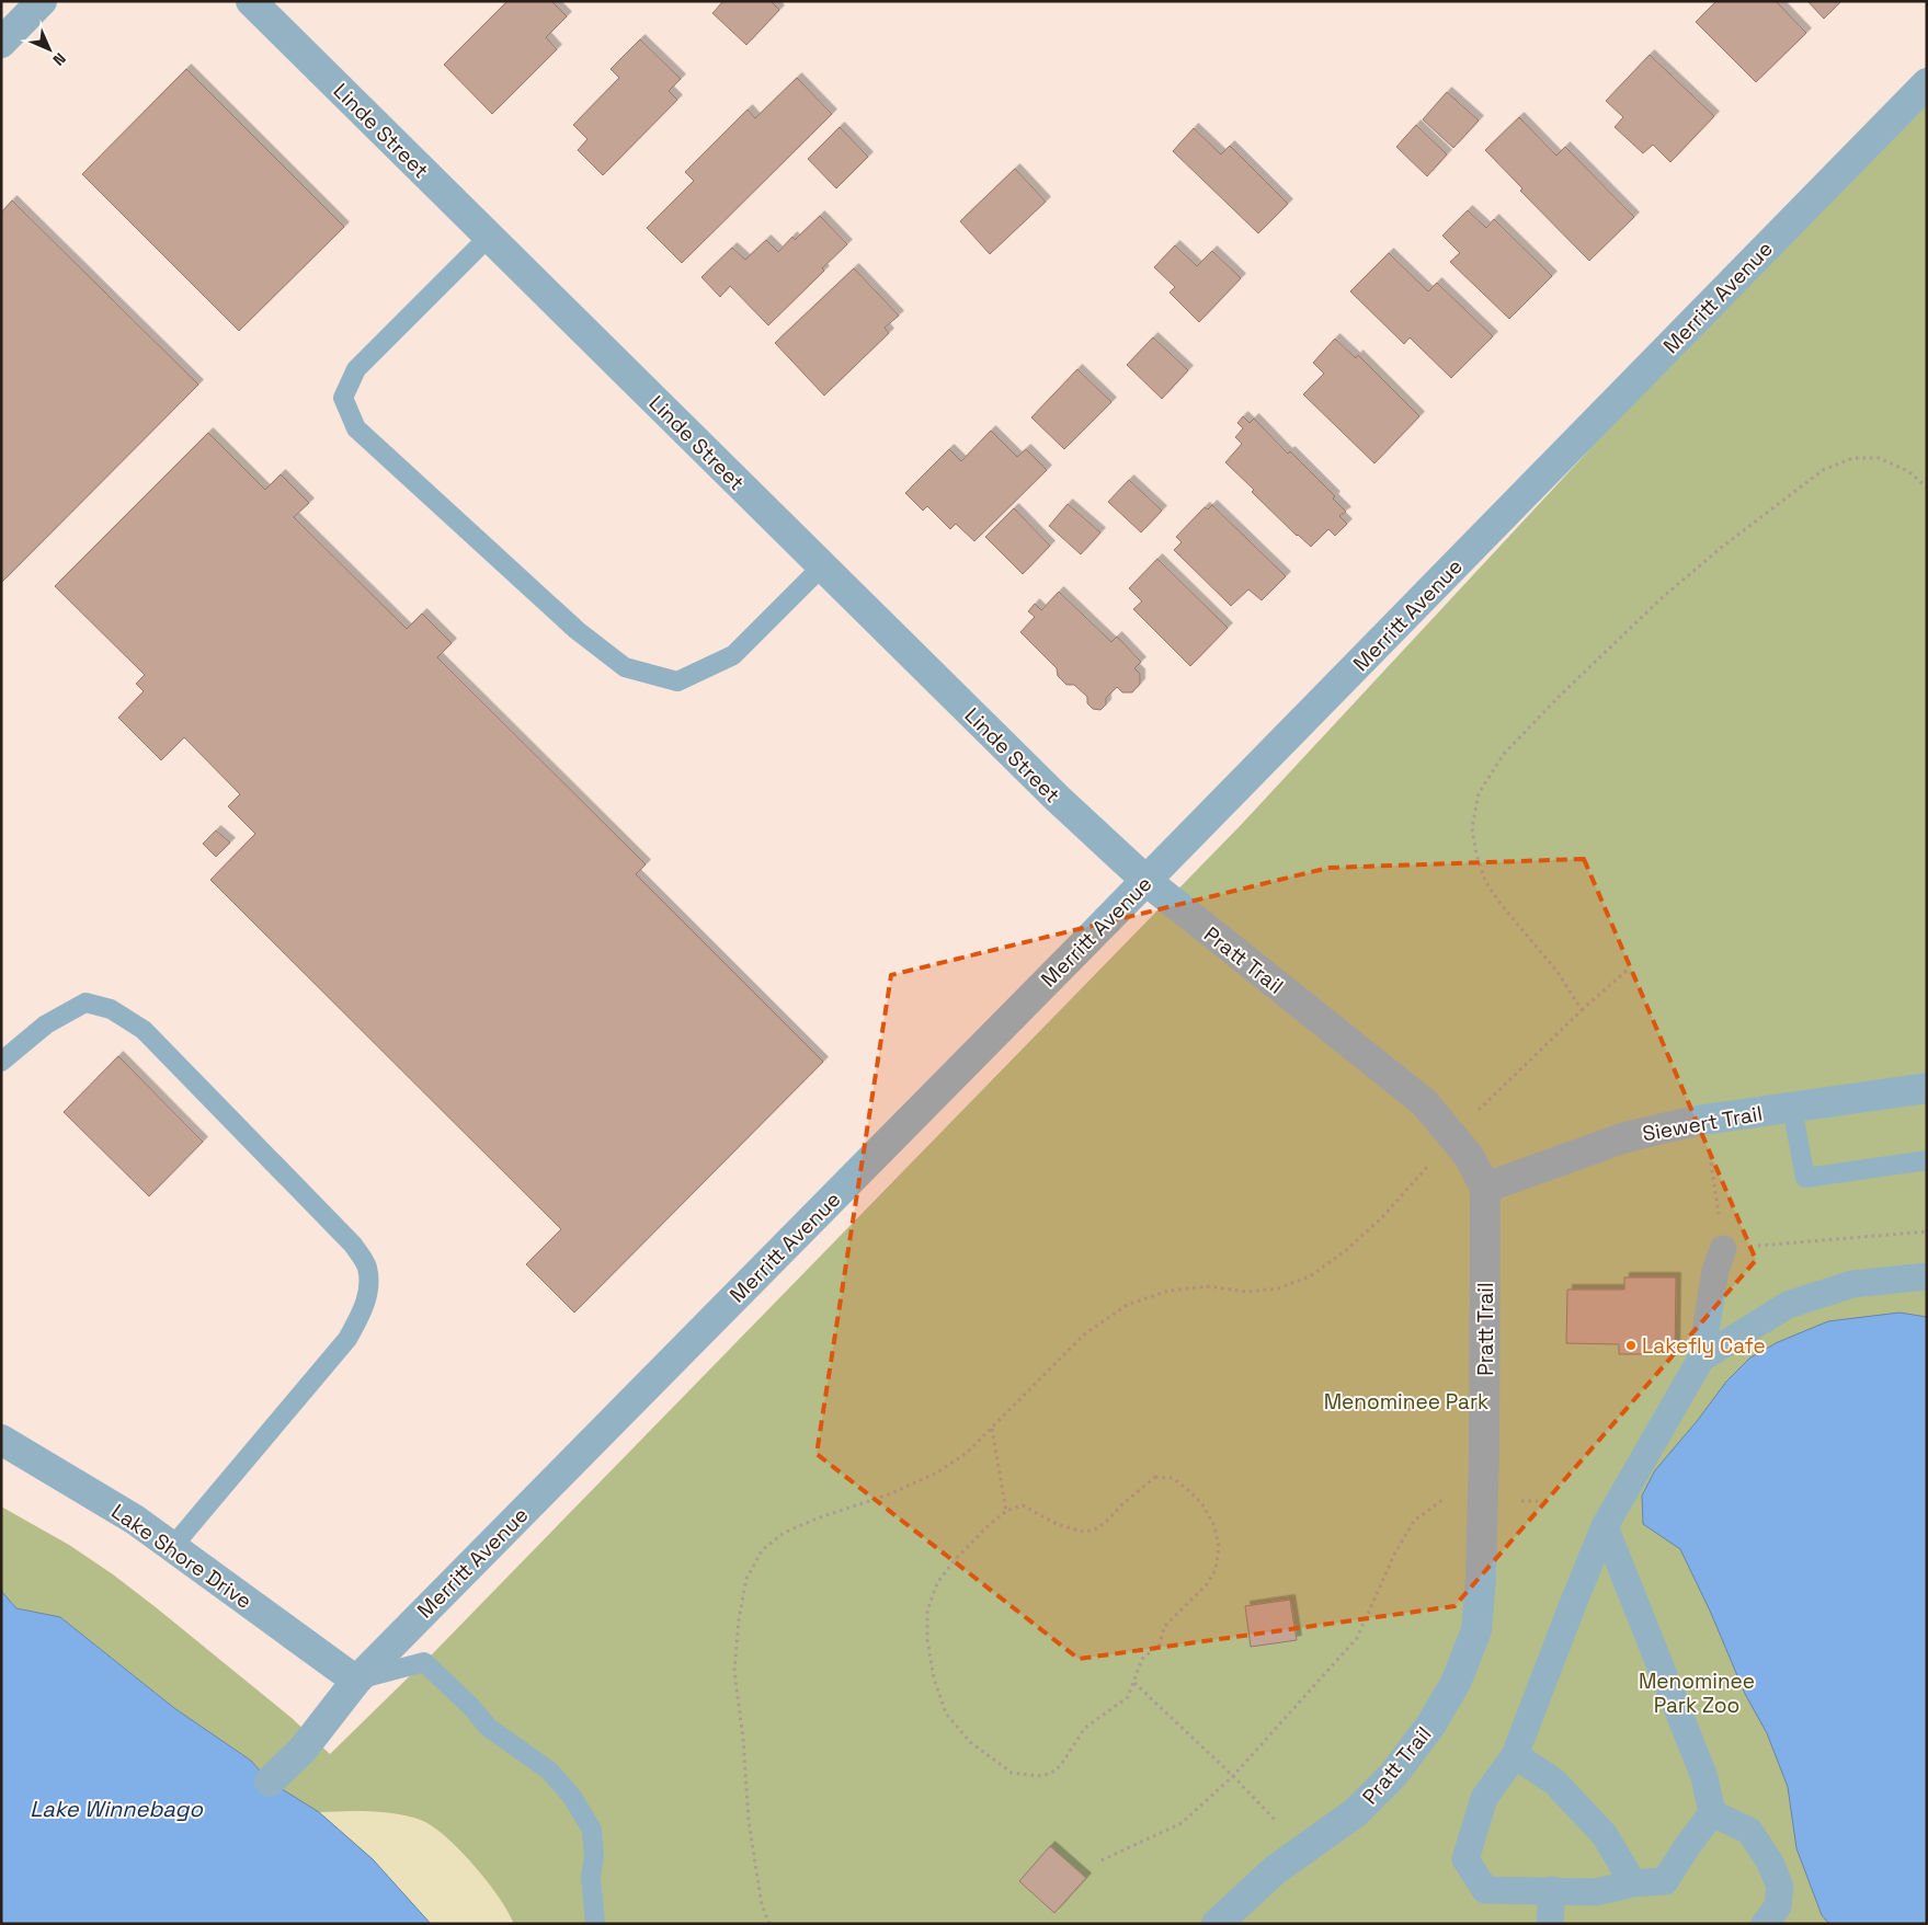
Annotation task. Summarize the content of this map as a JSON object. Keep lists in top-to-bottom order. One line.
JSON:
{"streets":{"street":["Linde Street","Merritt Avenue","Pratt Trail","Siewert Trail","Lake Shore Drive"]},"crossings":[["Linde Street","Merritt Avenue"],["Linde Street","Pratt Trail"],["Merritt Avenue","Pratt Trail"],["Merritt Avenue","Lake Shore Drive"],["Pratt Trail","Siewert Trail"]],"water":["Lake Winnebago"],"parks":["Menominee Park","Menominee Park Zoo"],"places":["Lakefly Cafe"],"north":"bottom right"}
